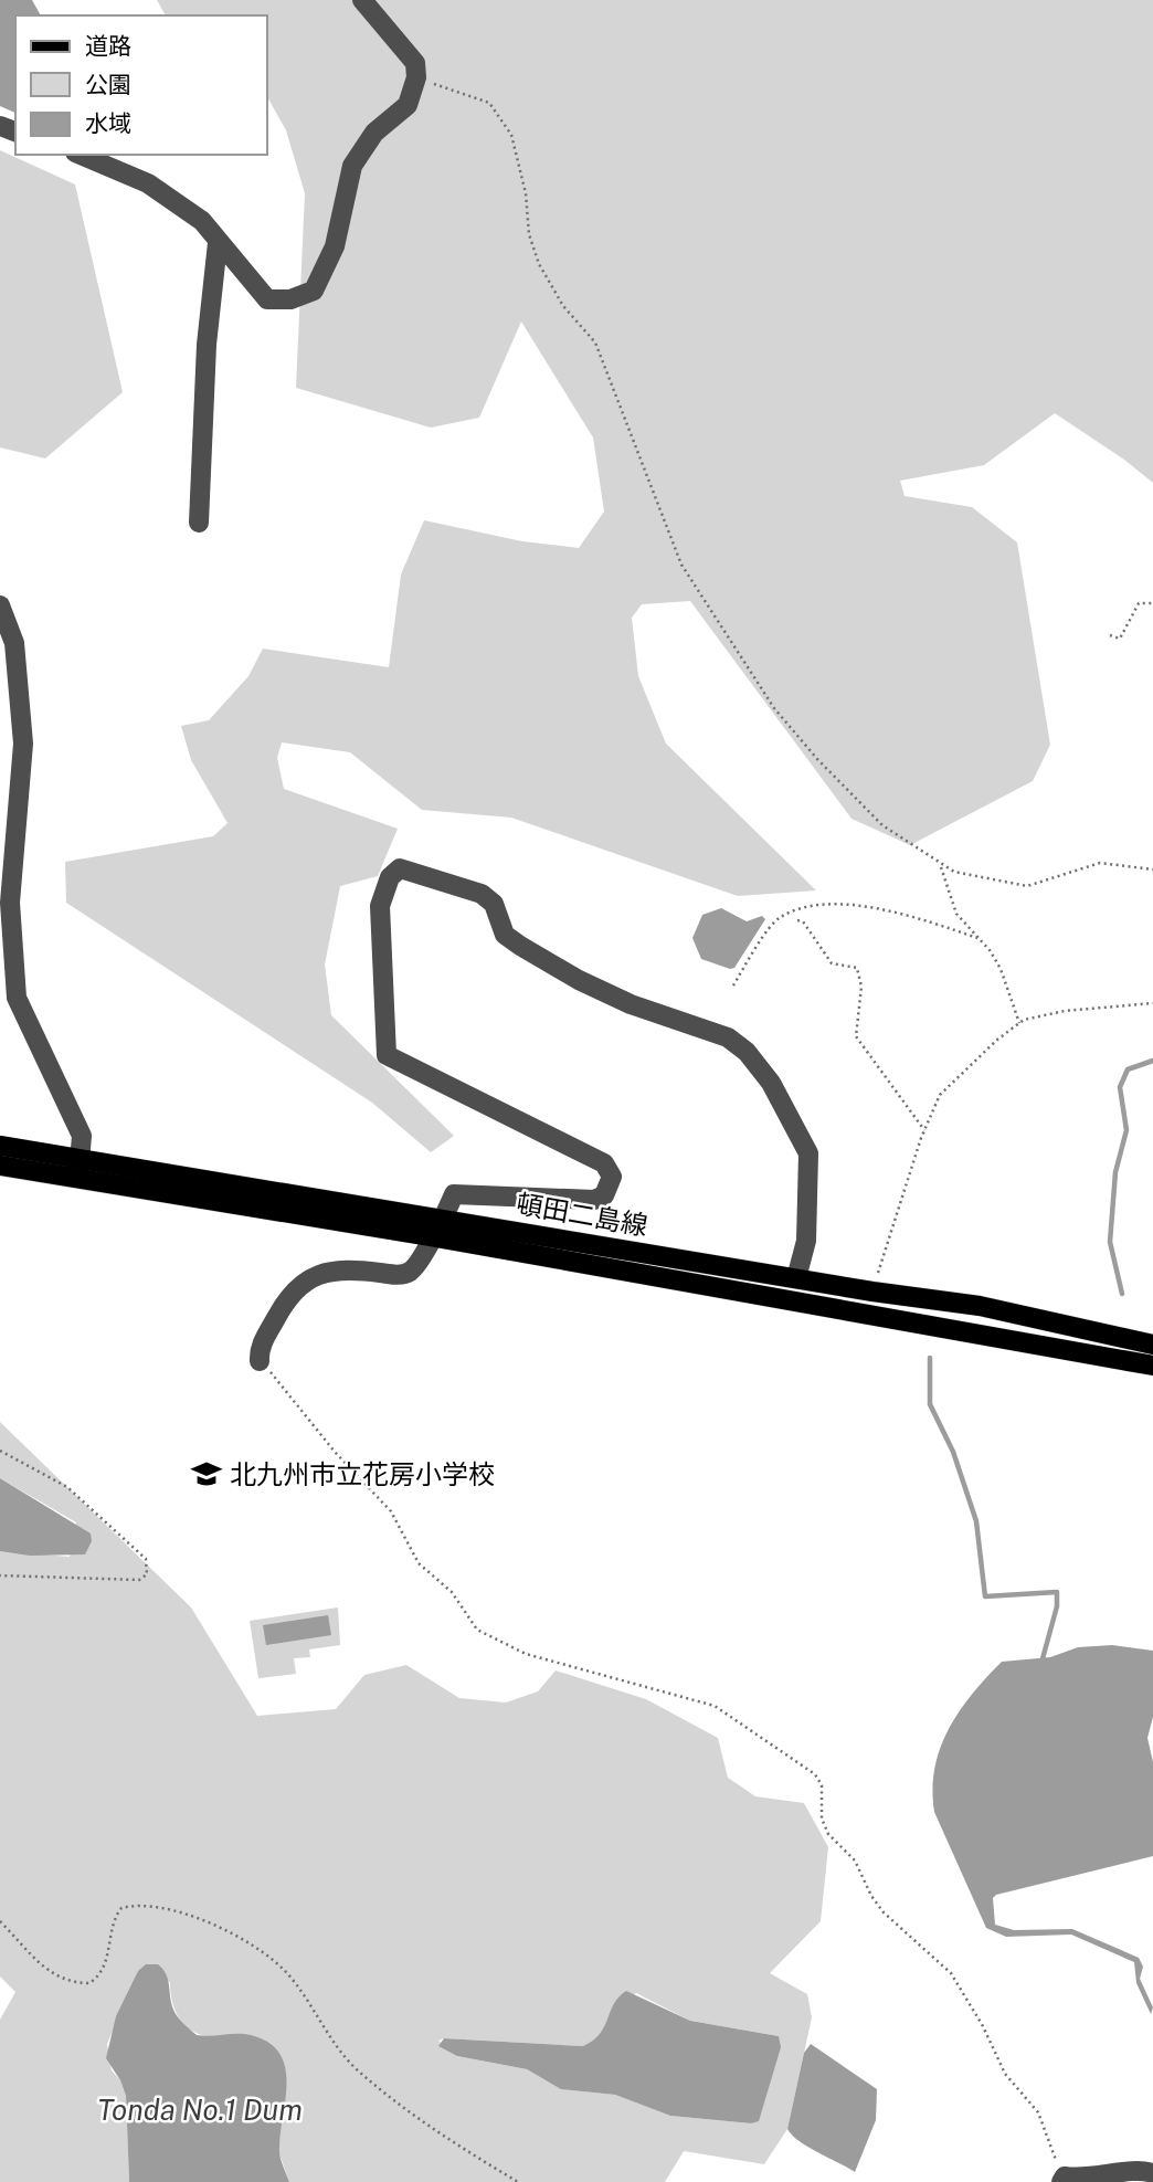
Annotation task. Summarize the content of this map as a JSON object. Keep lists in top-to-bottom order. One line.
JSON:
{"streets":{"main road":["頓田二島線"]},"water":["Tonda No.1 Dum"],"places":{"school or university":["北九州市立花房小学校"]},"legend":["道路","公園","水域"]}
